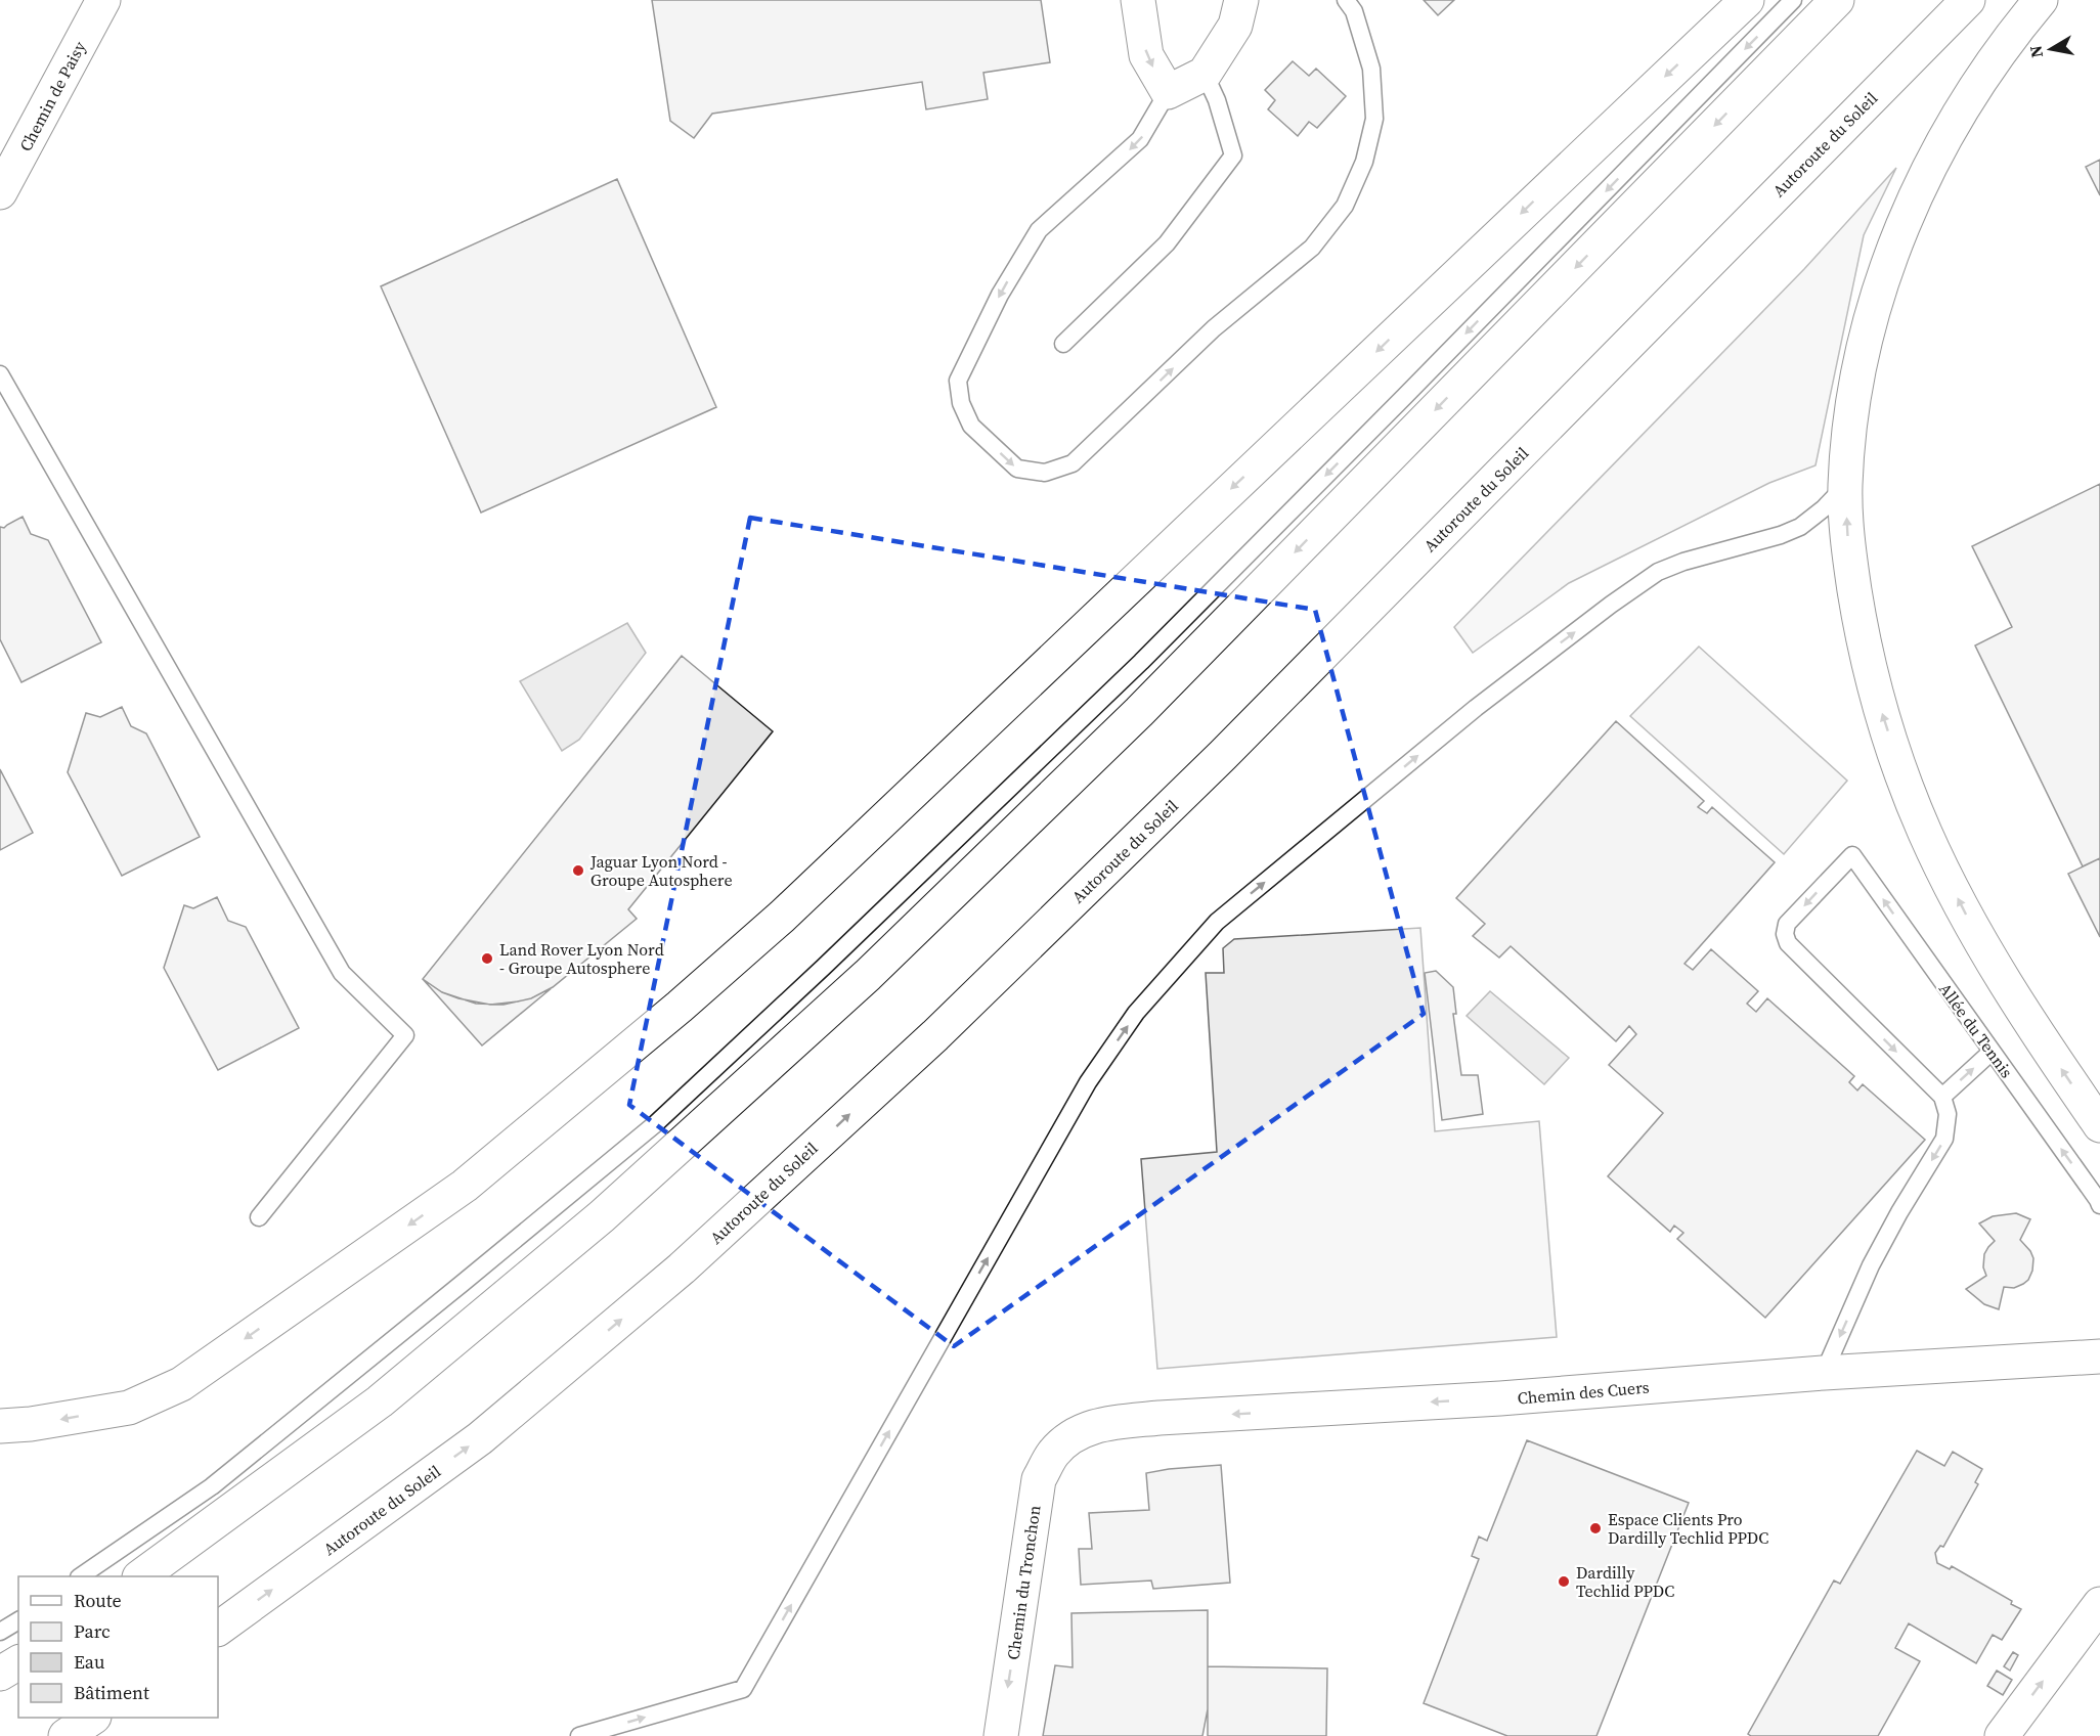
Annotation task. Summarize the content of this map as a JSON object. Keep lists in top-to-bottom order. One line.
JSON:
{"streets":{"main road":["Chemin de Paisy","Autoroute du Soleil","Chemin des Cuers","Chemin du Tronchon"],"lane":["Allée du Tennis"]},"crossings":[["Chemin des Cuers","Chemin du Tronchon"]],"one_way":["Chemin des Cuers","Chemin du Tronchon"],"places":["Jaguar Lyon Nord - Groupe Autosphere","Land Rover Lyon Nord - Groupe Autosphere","Espace Clients Pro Dardilly Techlid PPDC","Dardilly Techlid PPDC"],"legend":["Route","Parc","Eau","Bâtiment"],"north":"left"}
